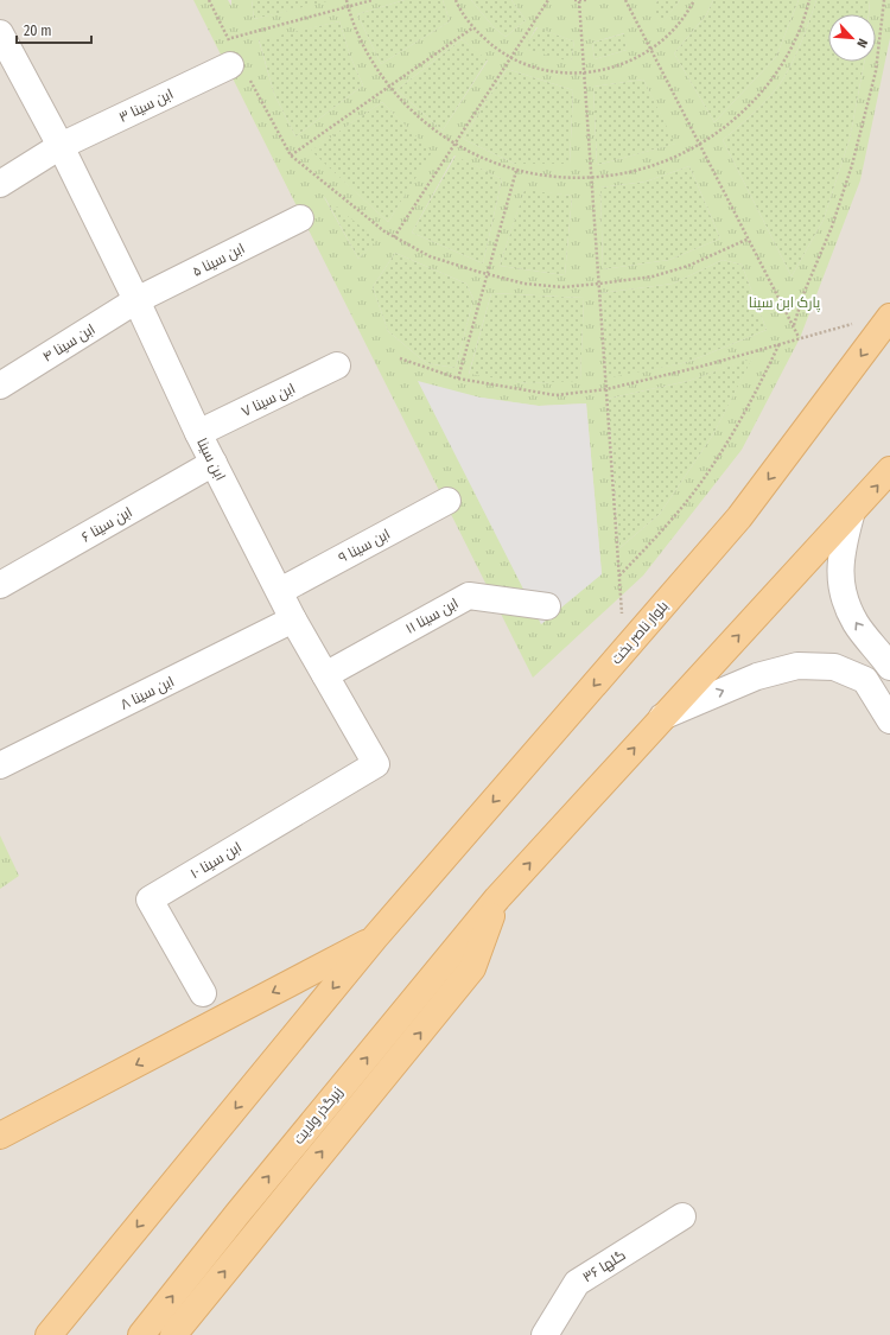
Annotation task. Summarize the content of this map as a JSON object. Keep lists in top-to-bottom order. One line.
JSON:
{"streets":{"main road":["بلوار ناصر بخت","زیرگذر ولایت"],"street":["ابن سینا ۳","ابن سینا ۵","ابن سینا ۴","ابن سینا ۷","ابن سینا","ابن سینا ۶","ابن سینا ۹","ابن سینا ۱۱","ابن سینا ۸","ابن سینا ۱۰","۳۶ گلها"]},"crossings":[["ابن سینا ۳","ابن سینا"],["ابن سینا ۵","ابن سینا ۴"],["ابن سینا ۵","ابن سینا"],["ابن سینا ۴","ابن سینا"],["ابن سینا ۷","ابن سینا"],["ابن سینا","ابن سینا ۶"],["ابن سینا","ابن سینا ۹"],["ابن سینا","ابن سینا ۱۱"],["ابن سینا","ابن سینا ۸"],["ابن سینا","ابن سینا ۱۰"]],"parks":["پارک ابن سینا"],"scale_bar":"20 m","north":"bottom right"}
